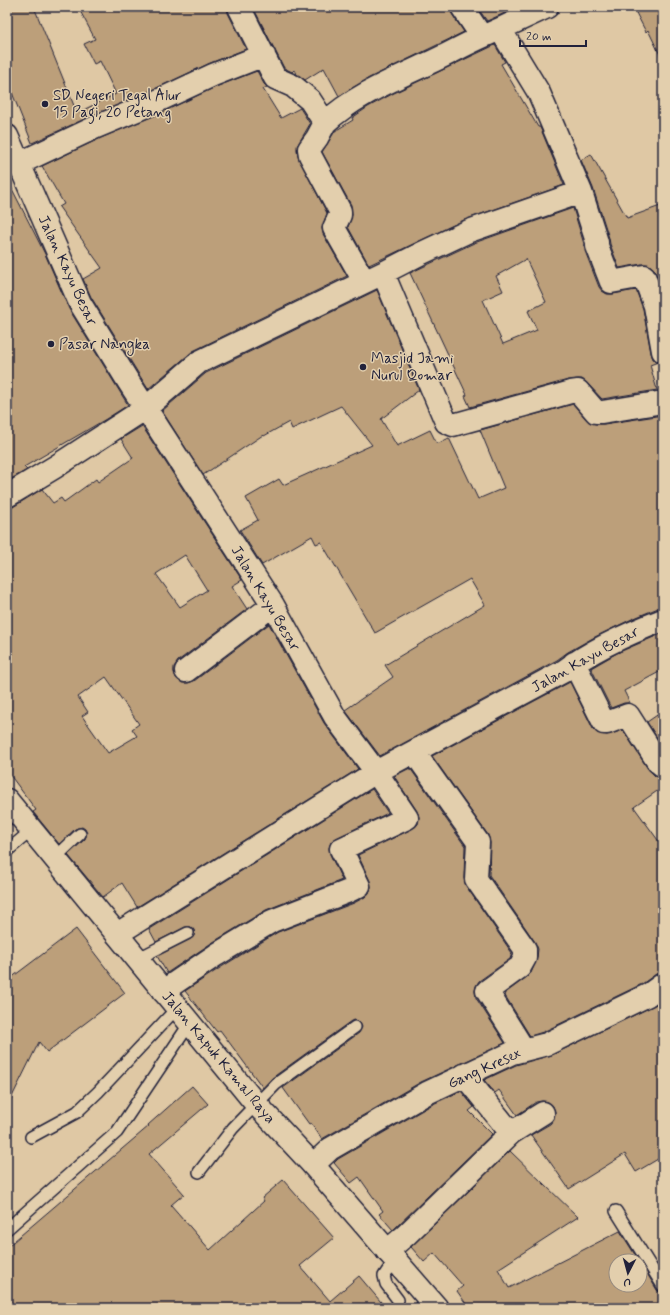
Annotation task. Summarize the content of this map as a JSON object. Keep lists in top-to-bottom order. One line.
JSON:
{"streets":{"street":["Jalan Kayu Besar","Jalan Kapuk Kamal Raya","Gang Kresex"]},"crossings":[["Jalan Kapuk Kamal Raya","Gang Kresex"]],"places":["SD Negeri Tegal Alur 15 Pagi, 20 Petang","Pasar Nangka","Masjid Jami Nurul Qomar"],"scale_bar":"20 m","north":"bottom"}
